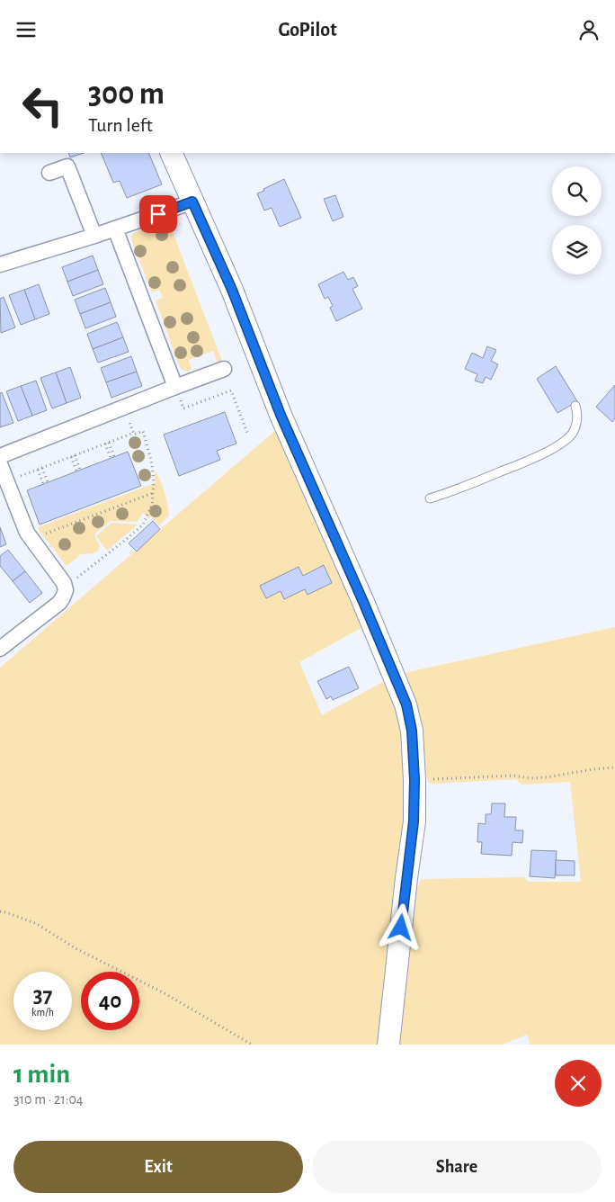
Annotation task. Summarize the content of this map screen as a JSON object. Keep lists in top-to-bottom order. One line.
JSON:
{"page":{"header":"GoPilot","turn":["300 m","Turn left"],"speed":"37 km/h","limit":"40","heading":["1 min","310 m · 21:04"],"buttons":["Exit","Share"]}}
